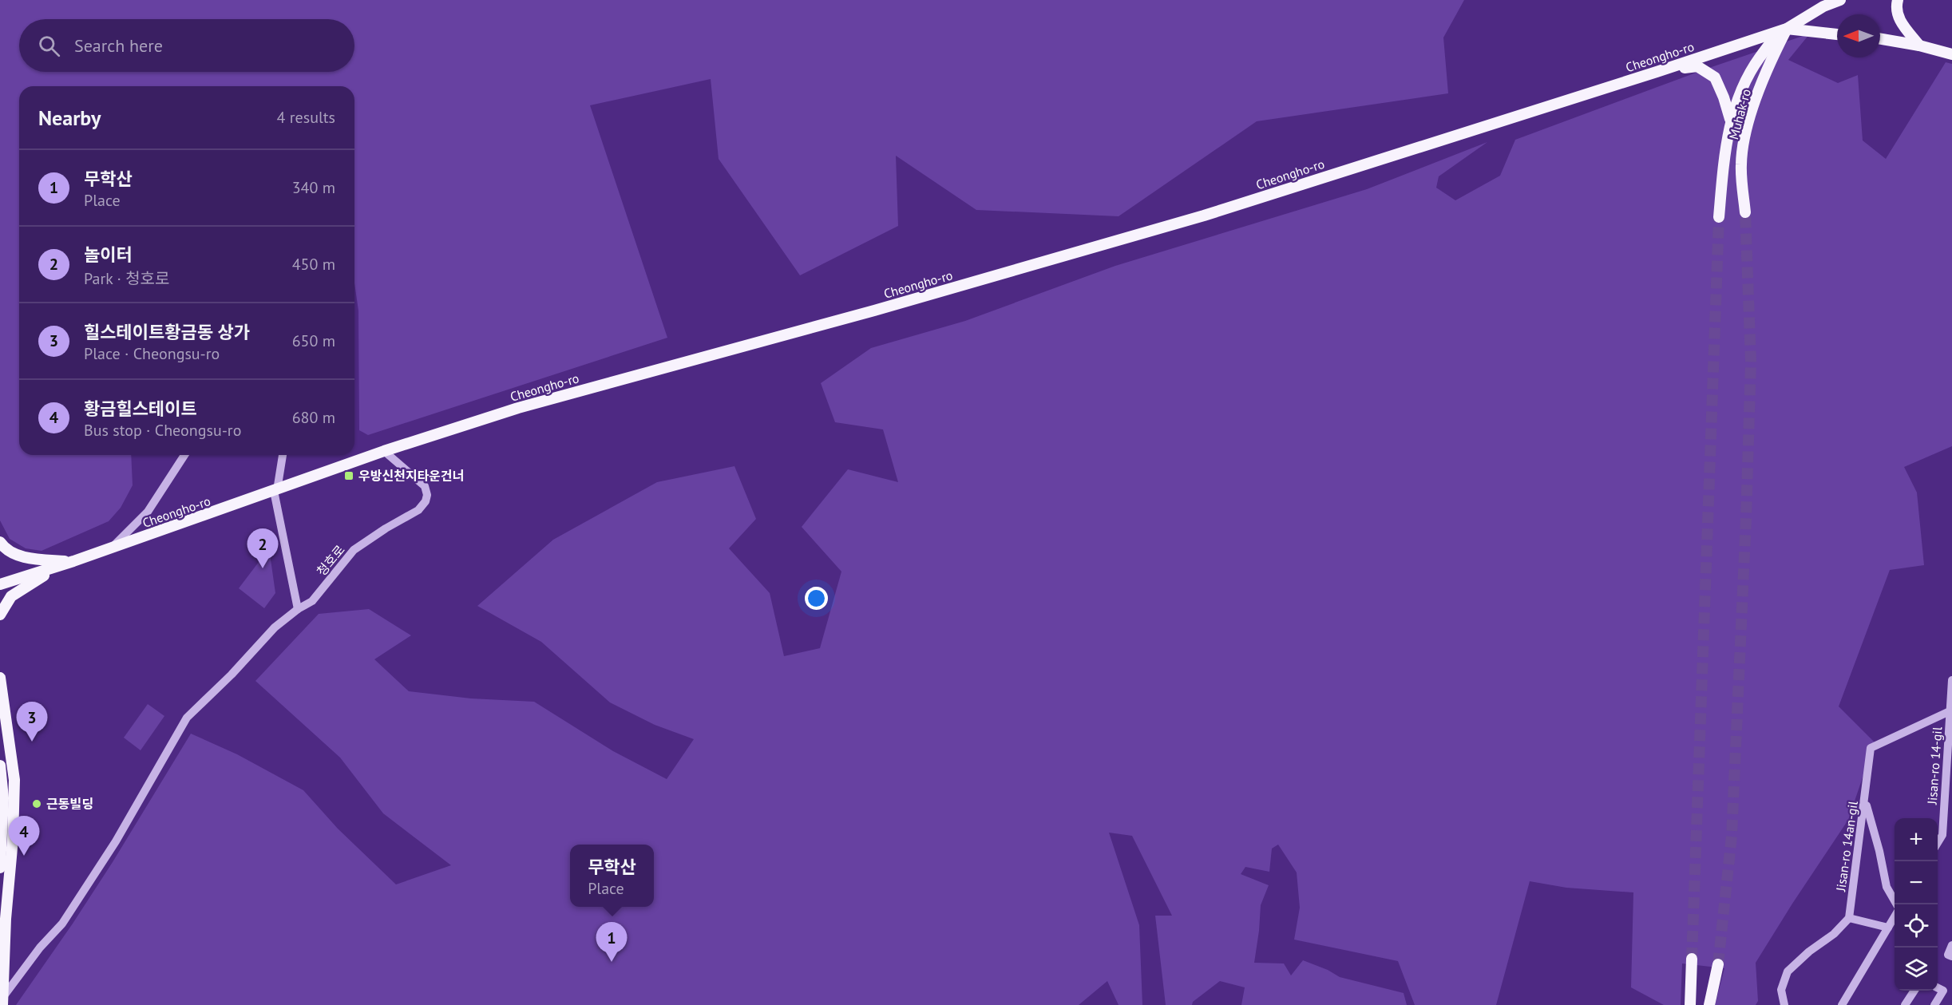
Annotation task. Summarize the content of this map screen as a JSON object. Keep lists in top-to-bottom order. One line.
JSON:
{"streets":{"main road":["Cheongho-ro","Muhak-ro"],"street":["청호로","Jisan-ro 14-gil","Jisan-ro 14an-gil"]},"crossings":[["Cheongho-ro","Muhak-ro"],["Cheongho-ro","청호로"],["Jisan-ro 14-gil","Jisan-ro 14an-gil"]],"places":{"transit":["우방신천지타운건너"],"other":["근동빌딩"]},"north":"left","page":{"search":"Search here","heading":["Nearby","4 results"],"list":[{"mark":"1","name":"무학산","note":"Place","value":"340 m"},{"mark":"2","name":"놀이터","note":"Park · 청호로","value":"450 m"},{"mark":"3","name":"힐스테이트황금동 상가","note":"Place · Cheongsu-ro","value":"650 m"},{"mark":"4","name":"황금힐스테이트","note":"Bus stop · Cheongsu-ro","value":"680 m"}],"pins":["2","3","4","1"],"map_buttons":["+","−"],"popup":["무학산","Place"]}}
